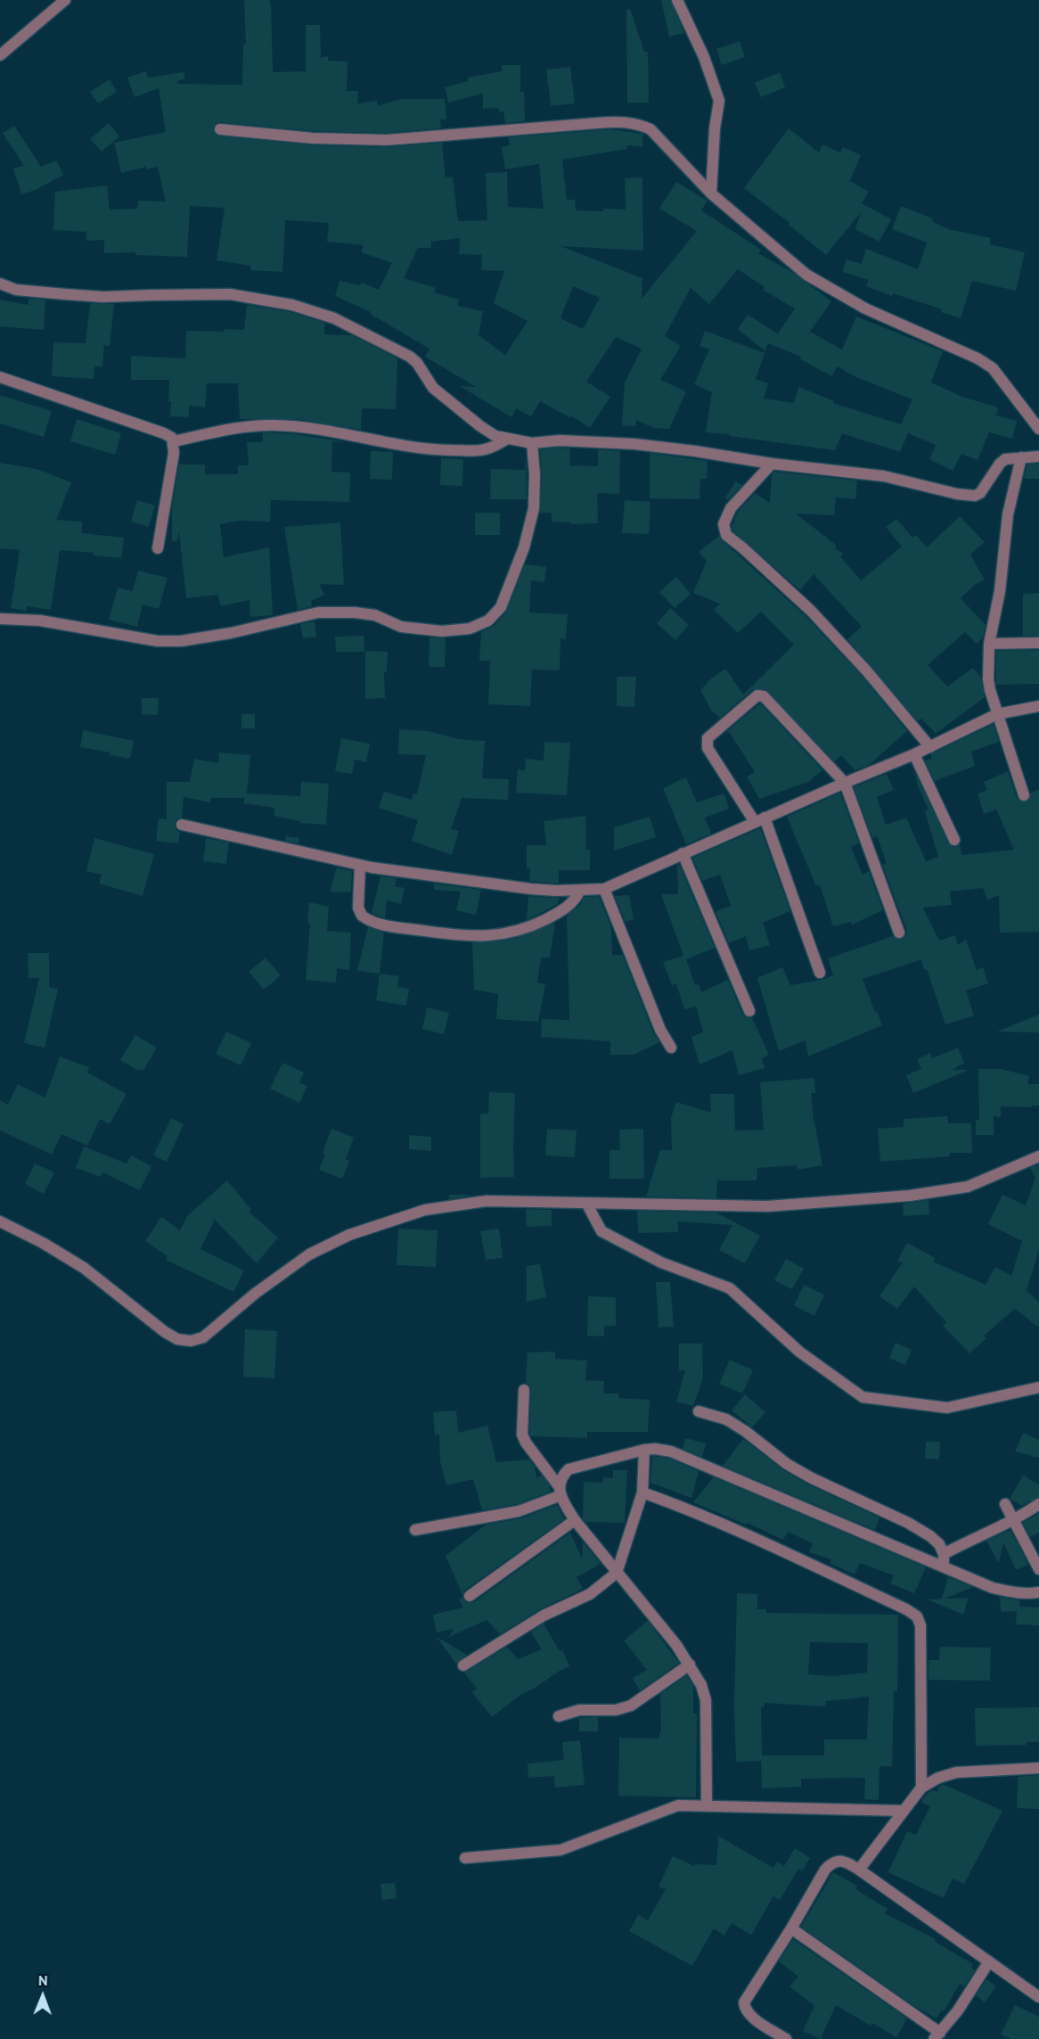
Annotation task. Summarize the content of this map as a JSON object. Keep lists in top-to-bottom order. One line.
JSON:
{"north":"top"}
